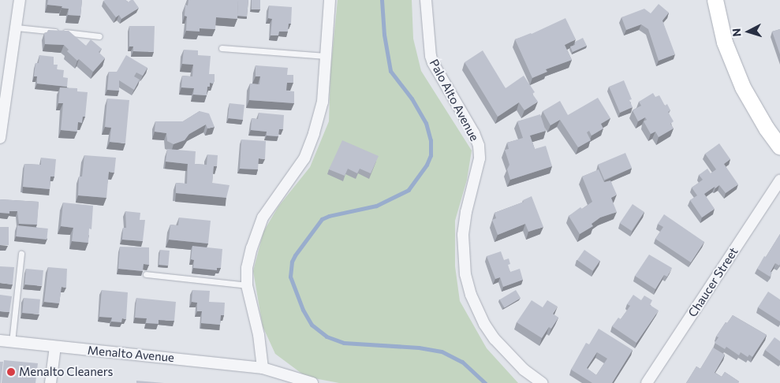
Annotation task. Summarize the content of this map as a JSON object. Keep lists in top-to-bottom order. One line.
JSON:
{"streets":{"street":["Palo Alto Avenue","Chaucer Street","Menalto Avenue"]},"places":["Menalto Cleaners"],"north":"left"}
